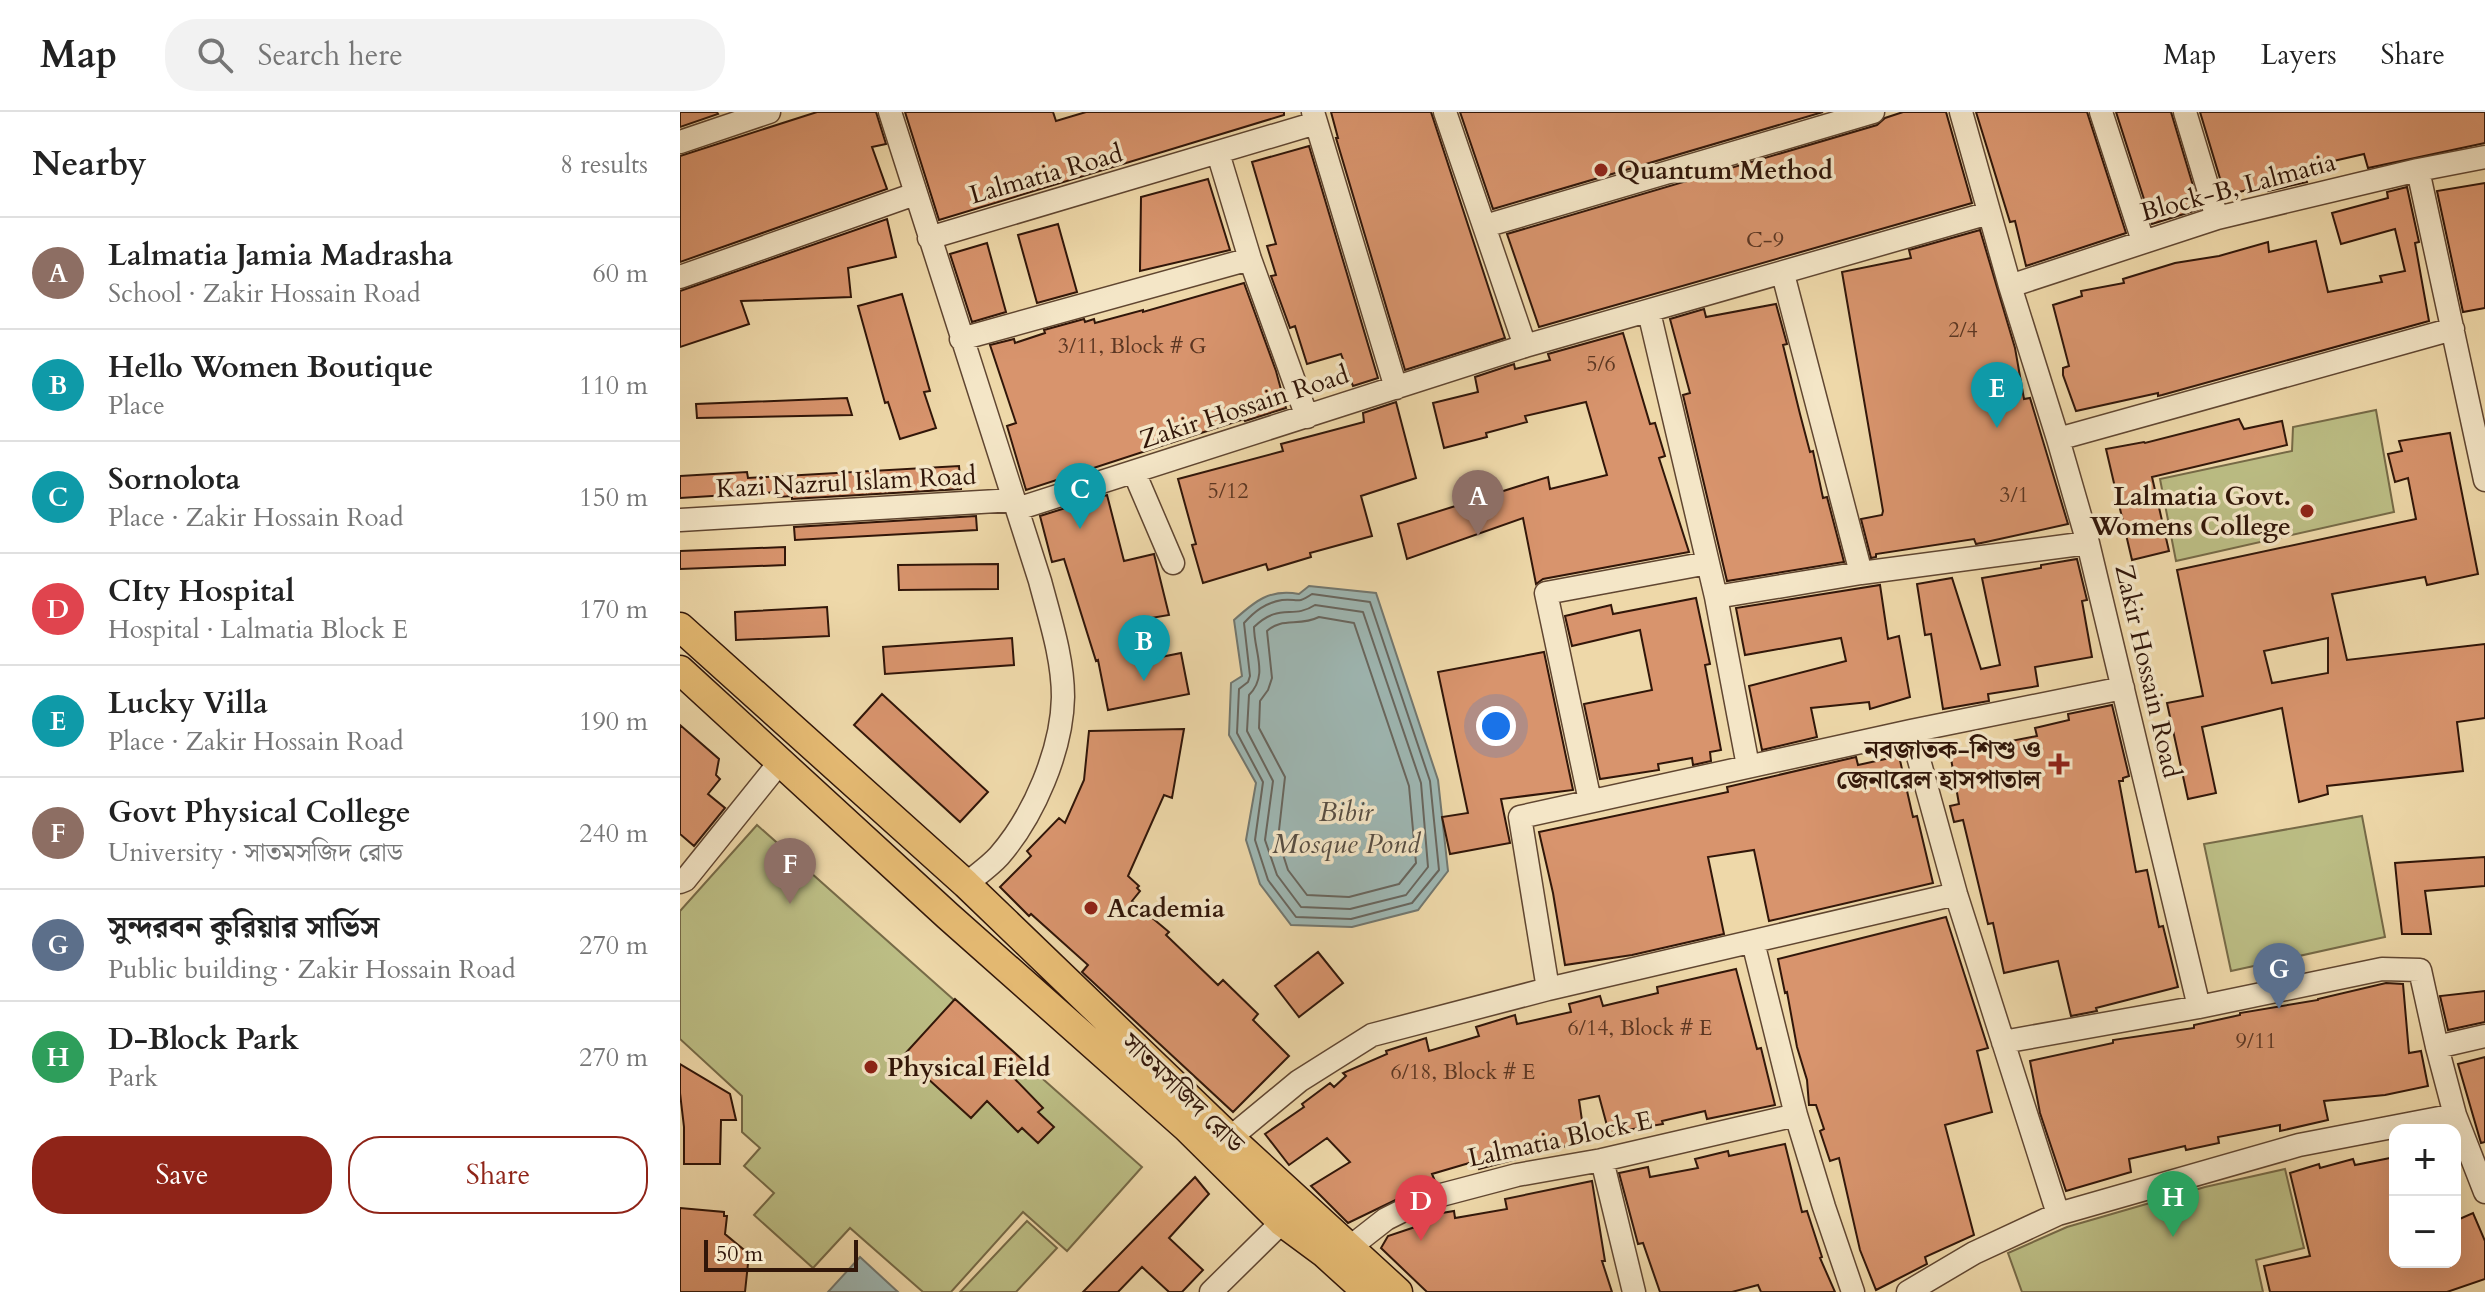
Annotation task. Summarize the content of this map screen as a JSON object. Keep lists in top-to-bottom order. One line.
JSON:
{"streets":{"main road":["সাতমসজিদ রোড"],"street":["Lalmatia Road","Block-B, Lalmatia","Zakir Hossain Road","Kazi Nazrul Islam Road","Lalmatia Block E"]},"crossings":[["Block-B, Lalmatia","Zakir Hossain Road"],["Zakir Hossain Road","Kazi Nazrul Islam Road"],["সাতমসজিদ রোড","Lalmatia Block E"]],"water":["Bibir Mosque Pond"],"places":{"other":["Quantum Method","Lalmatia Govt. Womens College","Academia","Physical Field"],"health":["নবজাতক-শিশু ও জেনারেল হাসপাতাল"]},"house_numbers":["C-9","2/4","3/11, Block # G","5/6","5/12","3/1","6/14, Block # E","9/11","6/18, Block # E"],"scale_bar":"50 m","page":{"header":"Map","search":"Search here","nav":["Map","Layers","Share"],"heading":["Nearby","8 results"],"list":[{"mark":"A","name":"Lalmatia Jamia Madrasha","note":"School · Zakir Hossain Road","value":"60 m"},{"mark":"B","name":"Hello Women Boutique","note":"Place","value":"110 m"},{"mark":"C","name":"Sornolota","note":"Place · Zakir Hossain Road","value":"150 m"},{"mark":"D","name":"CIty Hospital","note":"Hospital · Lalmatia Block E","value":"170 m"},{"mark":"E","name":"Lucky Villa","note":"Place · Zakir Hossain Road","value":"190 m"},{"mark":"F","name":"Govt Physical College","note":"University · সাতমসজিদ রোড","value":"240 m"},{"mark":"G","name":"সুন্দরবন কুরিয়ার সার্ভিস","note":"Public building · Zakir Hossain Road","value":"270 m"},{"mark":"H","name":"D-Block Park","note":"Park","value":"270 m"}],"pins":["E","C","A","B","F","G","H","D"],"buttons":["Save","Share"],"map_buttons":["+","−"],"scale":"50 m"}}
